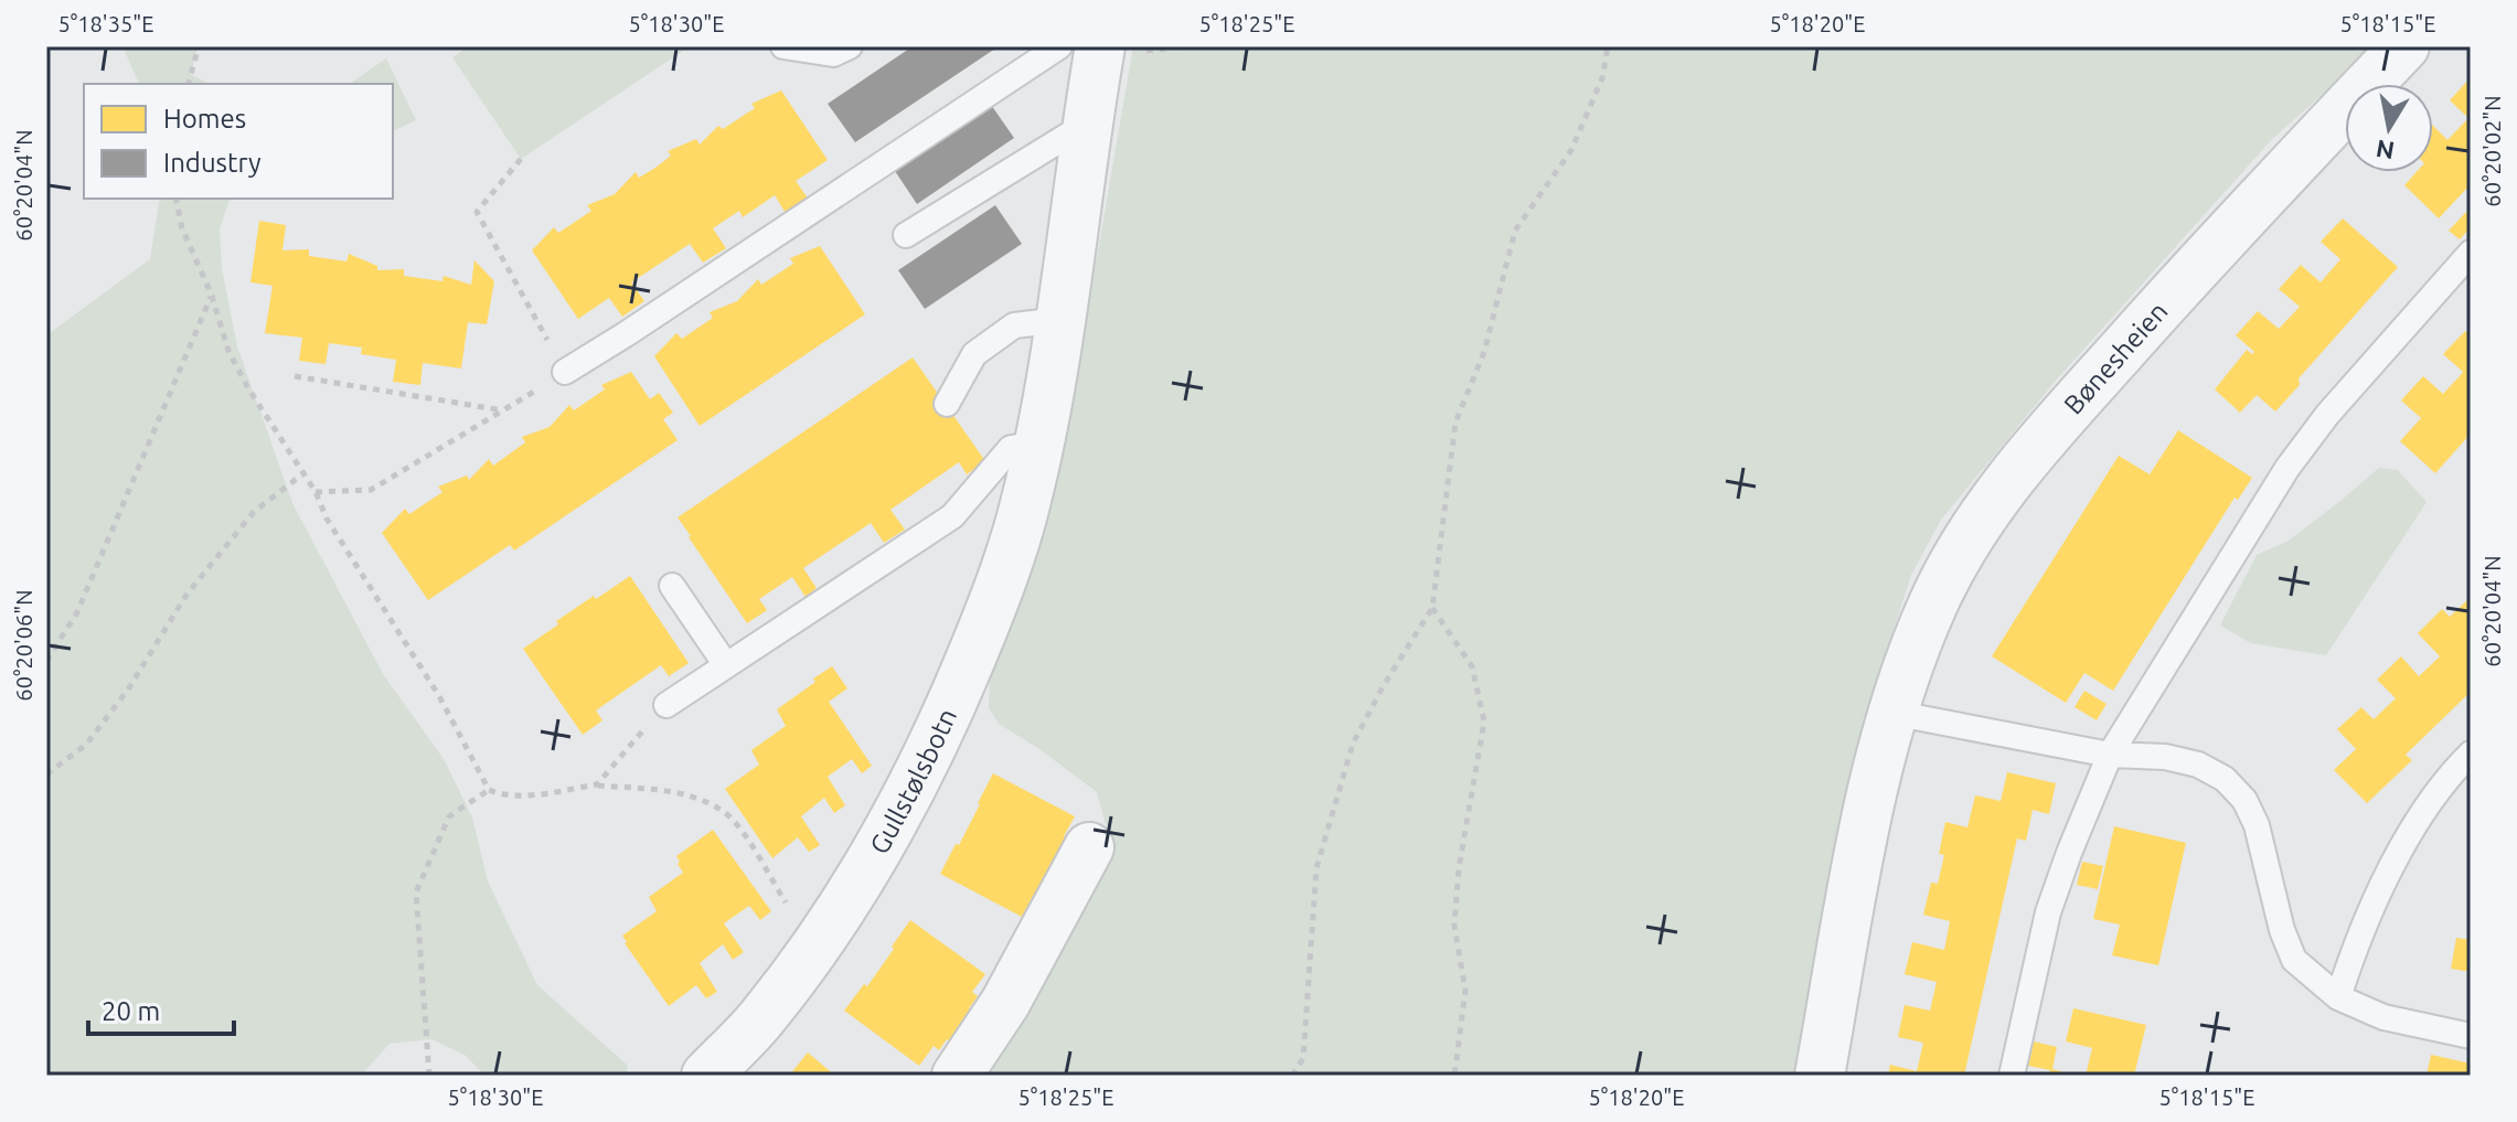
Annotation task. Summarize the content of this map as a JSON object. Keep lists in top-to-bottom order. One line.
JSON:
{"streets":{"street":["Bønesheien","Gullstølsbotn"]},"legend":["Homes","Industry"],"scale_bar":"20 m","north":"bottom","coordinates":["5°18'35\"E","5°18'30\"E","5°18'25\"E","5°18'20\"E","5°18'15\"E","60°20'02\"N","60°20'04\"N","60°20'06\"N"]}
